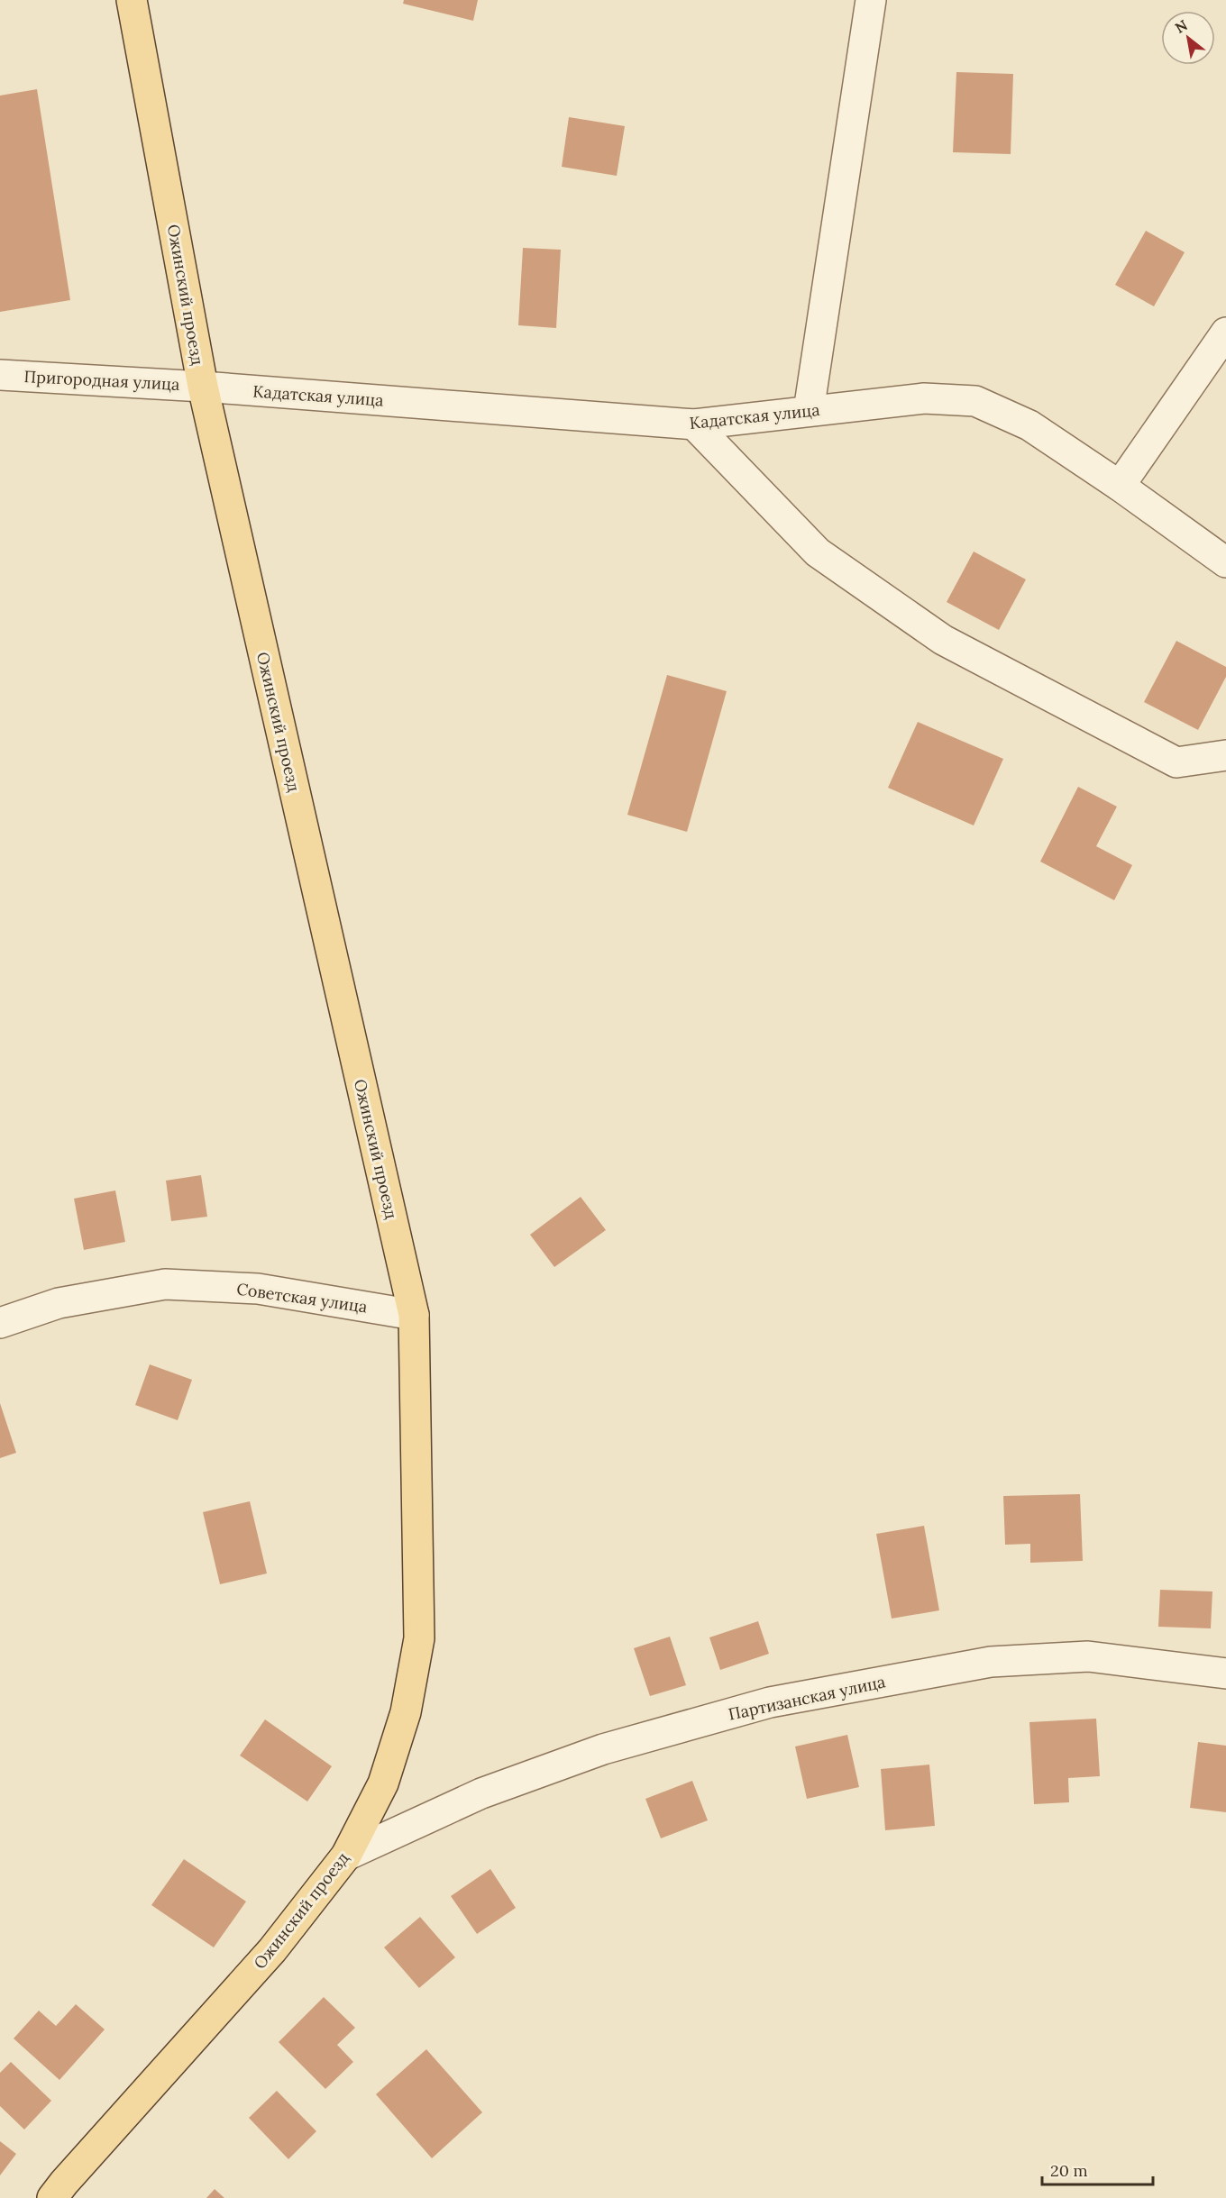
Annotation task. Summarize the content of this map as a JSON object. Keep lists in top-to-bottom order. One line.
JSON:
{"streets":{"main road":["Ожинский проезд"],"street":["Пригородная улица","Кадатская улица","Советская улица","Партизанская улица"]},"crossings":[["Ожинский проезд","Пригородная улица"],["Ожинский проезд","Кадатская улица"],["Ожинский проезд","Советская улица"],["Ожинский проезд","Партизанская улица"],["Пригородная улица","Кадатская улица"]],"scale_bar":"20 m","north":"top left"}
